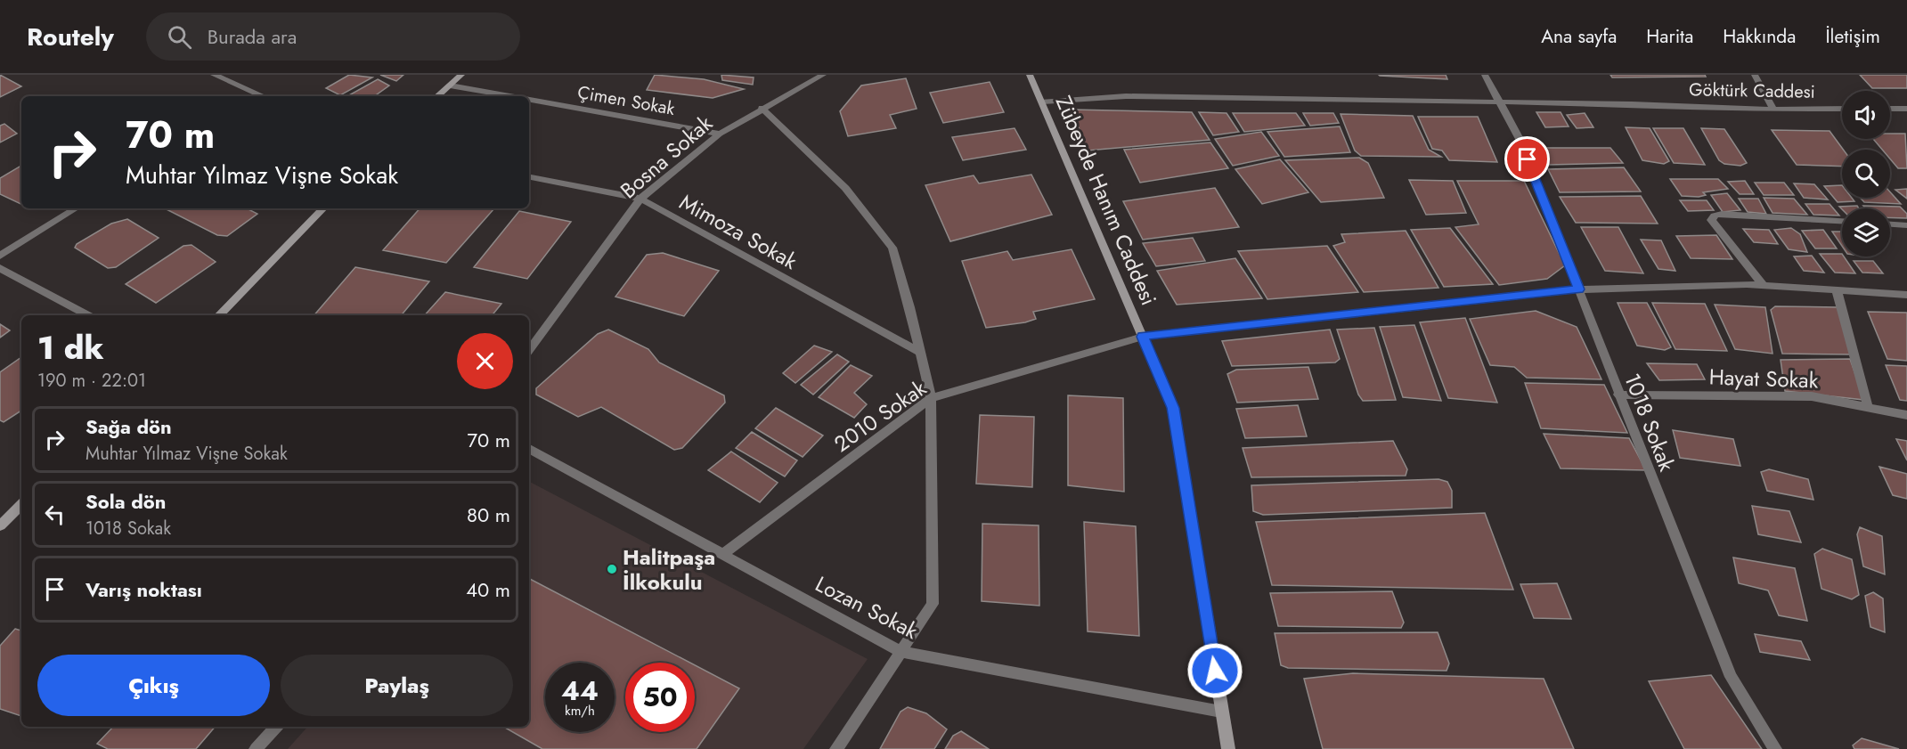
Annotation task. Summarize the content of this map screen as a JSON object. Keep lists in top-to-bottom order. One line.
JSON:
{"streets":{"main road":["Zübeyde Hanım Caddesi"],"street":["Göktürk Caddesi","Çimen Sokak","Bosna Sokak","Mimoza Sokak","Hayat Sokak","2010 Sokak","1018 Sokak","Lozan Sokak"]},"crossings":[["Göktürk Caddesi","Zübeyde Hanım Caddesi"],["Göktürk Caddesi","1018 Sokak"],["Çimen Sokak","Bosna Sokak"],["Bosna Sokak","Mimoza Sokak"],["Zübeyde Hanım Caddesi","2010 Sokak"],["Zübeyde Hanım Caddesi","Lozan Sokak"],["Hayat Sokak","1018 Sokak"],["2010 Sokak","1018 Sokak"],["2010 Sokak","Lozan Sokak"]],"places":["Halitpaşa İlkokulu"],"page":{"header":"Routely","search":"Burada ara","nav":["Ana sayfa","Harita","Hakkında","İletişim"],"turn":["70 m","Muhtar Yılmaz Vişne Sokak"],"heading":["1 dk","190 m · 22:01"],"list":[{"name":"Sağa dön","note":"Muhtar Yılmaz Vişne Sokak","value":"70 m"},{"name":"Sola dön","note":"1018 Sokak","value":"80 m"},{"name":"Varış noktası","value":"40 m"}],"buttons":["Çıkış","Paylaş"],"speed":"44 km/h","limit":"50"}}
